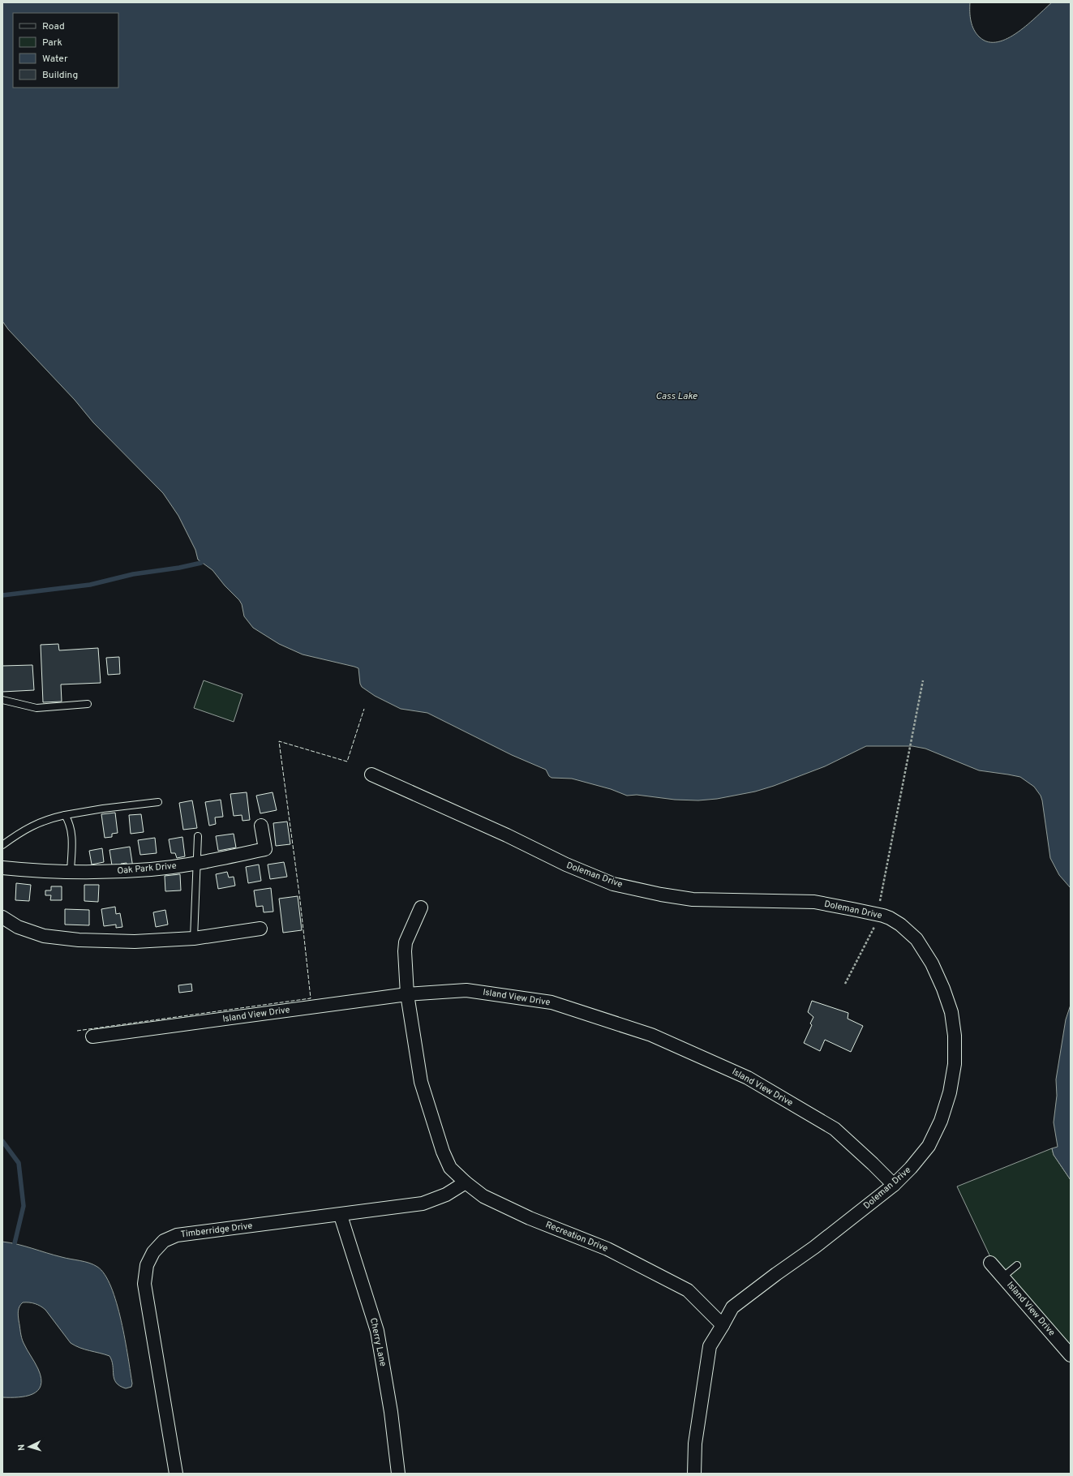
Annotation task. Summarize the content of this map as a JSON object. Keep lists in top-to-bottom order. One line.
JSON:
{"streets":{"street":["Oak Park Drive","Doleman Drive","Island View Drive","Timberridge Drive","Recreation Drive","Cherry Lane"]},"crossings":[["Doleman Drive","Island View Drive"],["Doleman Drive","Recreation Drive"],["Island View Drive","Recreation Drive"],["Timberridge Drive","Recreation Drive"],["Timberridge Drive","Cherry Lane"]],"water":["Cass Lake"],"legend":["Road","Park","Water","Building"],"north":"left"}
